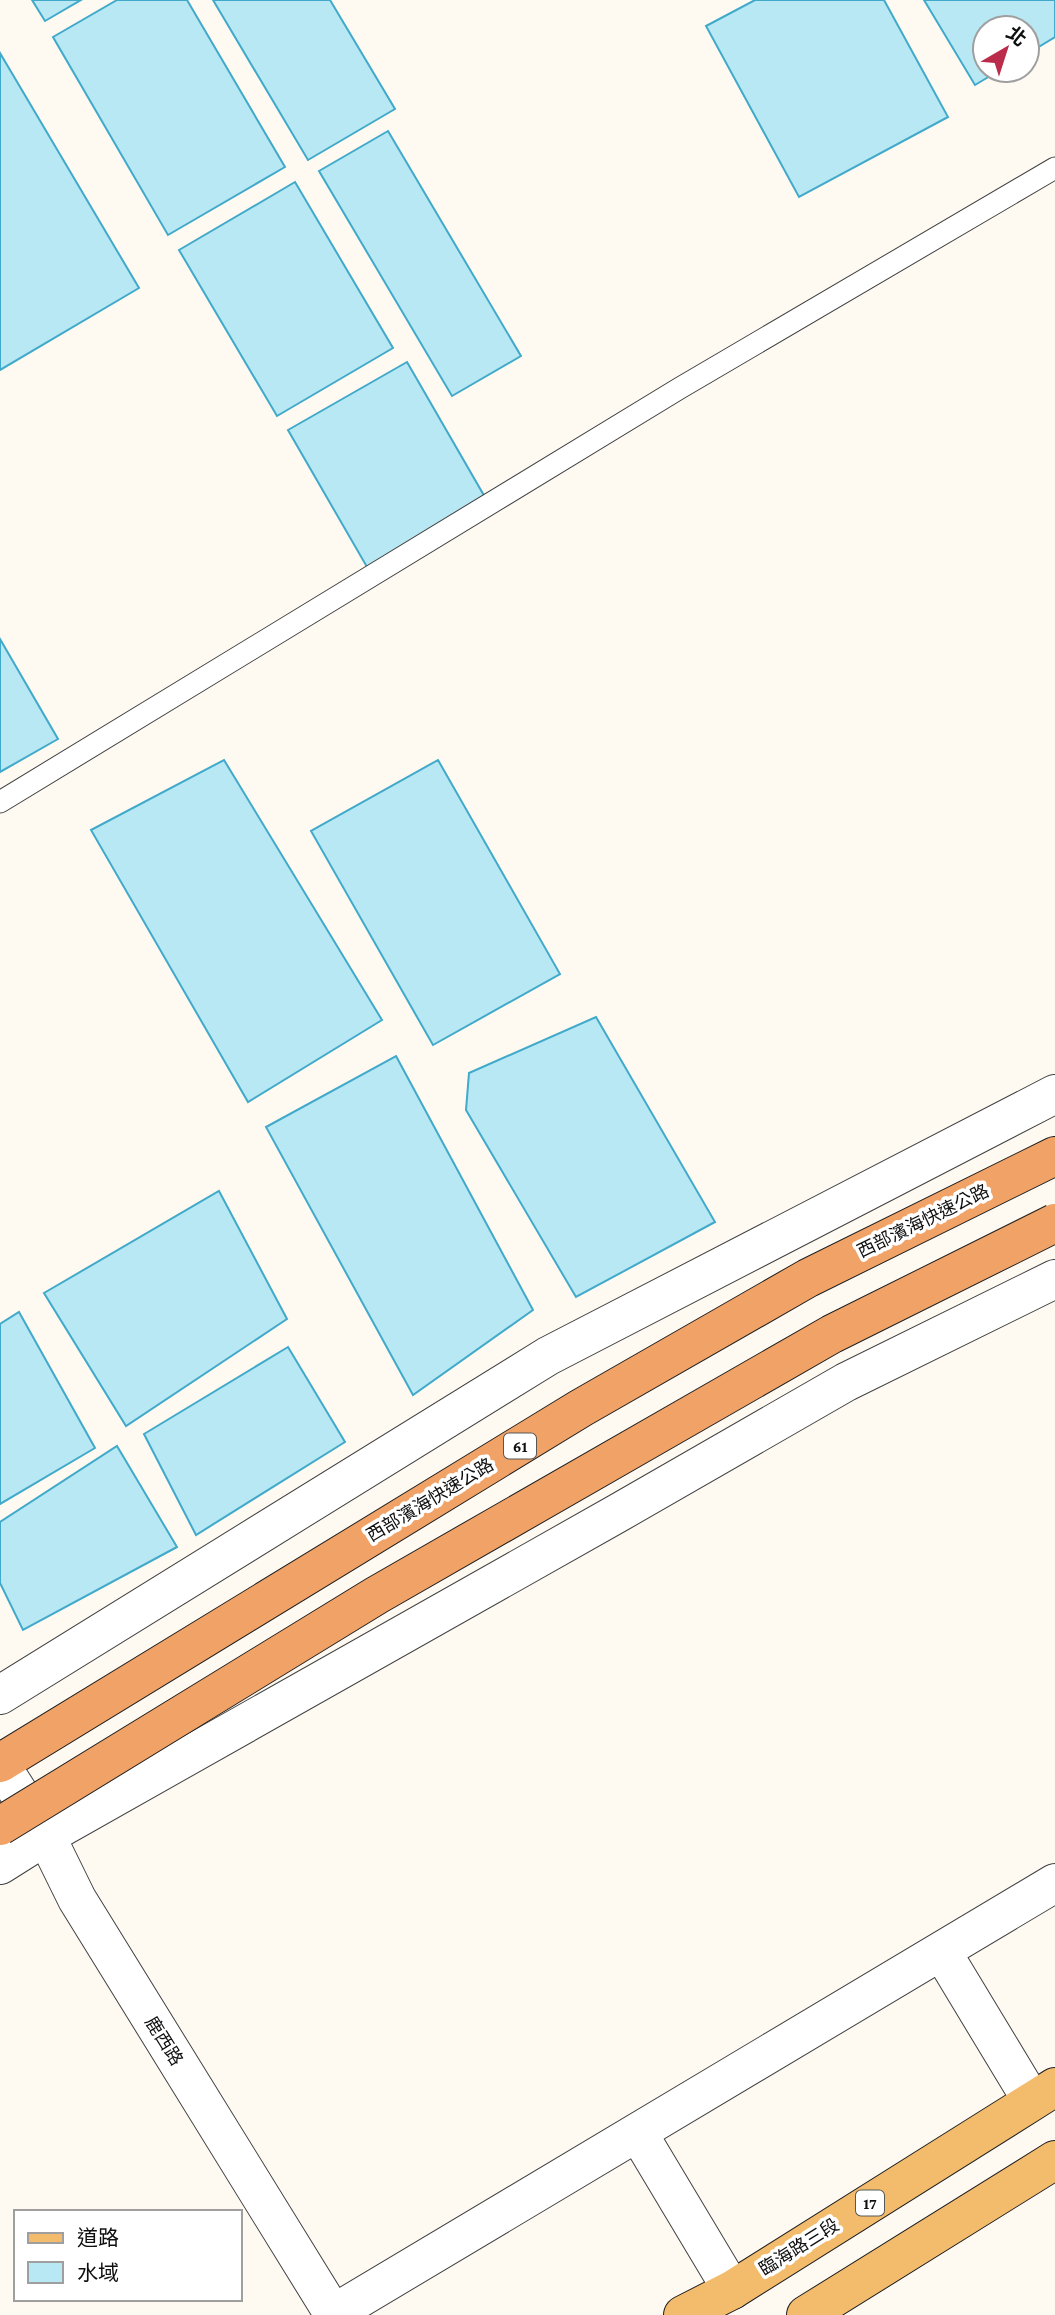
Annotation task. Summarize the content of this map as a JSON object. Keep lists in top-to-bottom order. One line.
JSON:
{"streets":{"highway":["西部濱海快速公路","61"],"main road":["17","臨海路三段"],"street":["鹿西路"]},"crossings":[["西部濱海快速公路","鹿西路"]],"legend":["道路","水域"],"north":"top right"}
